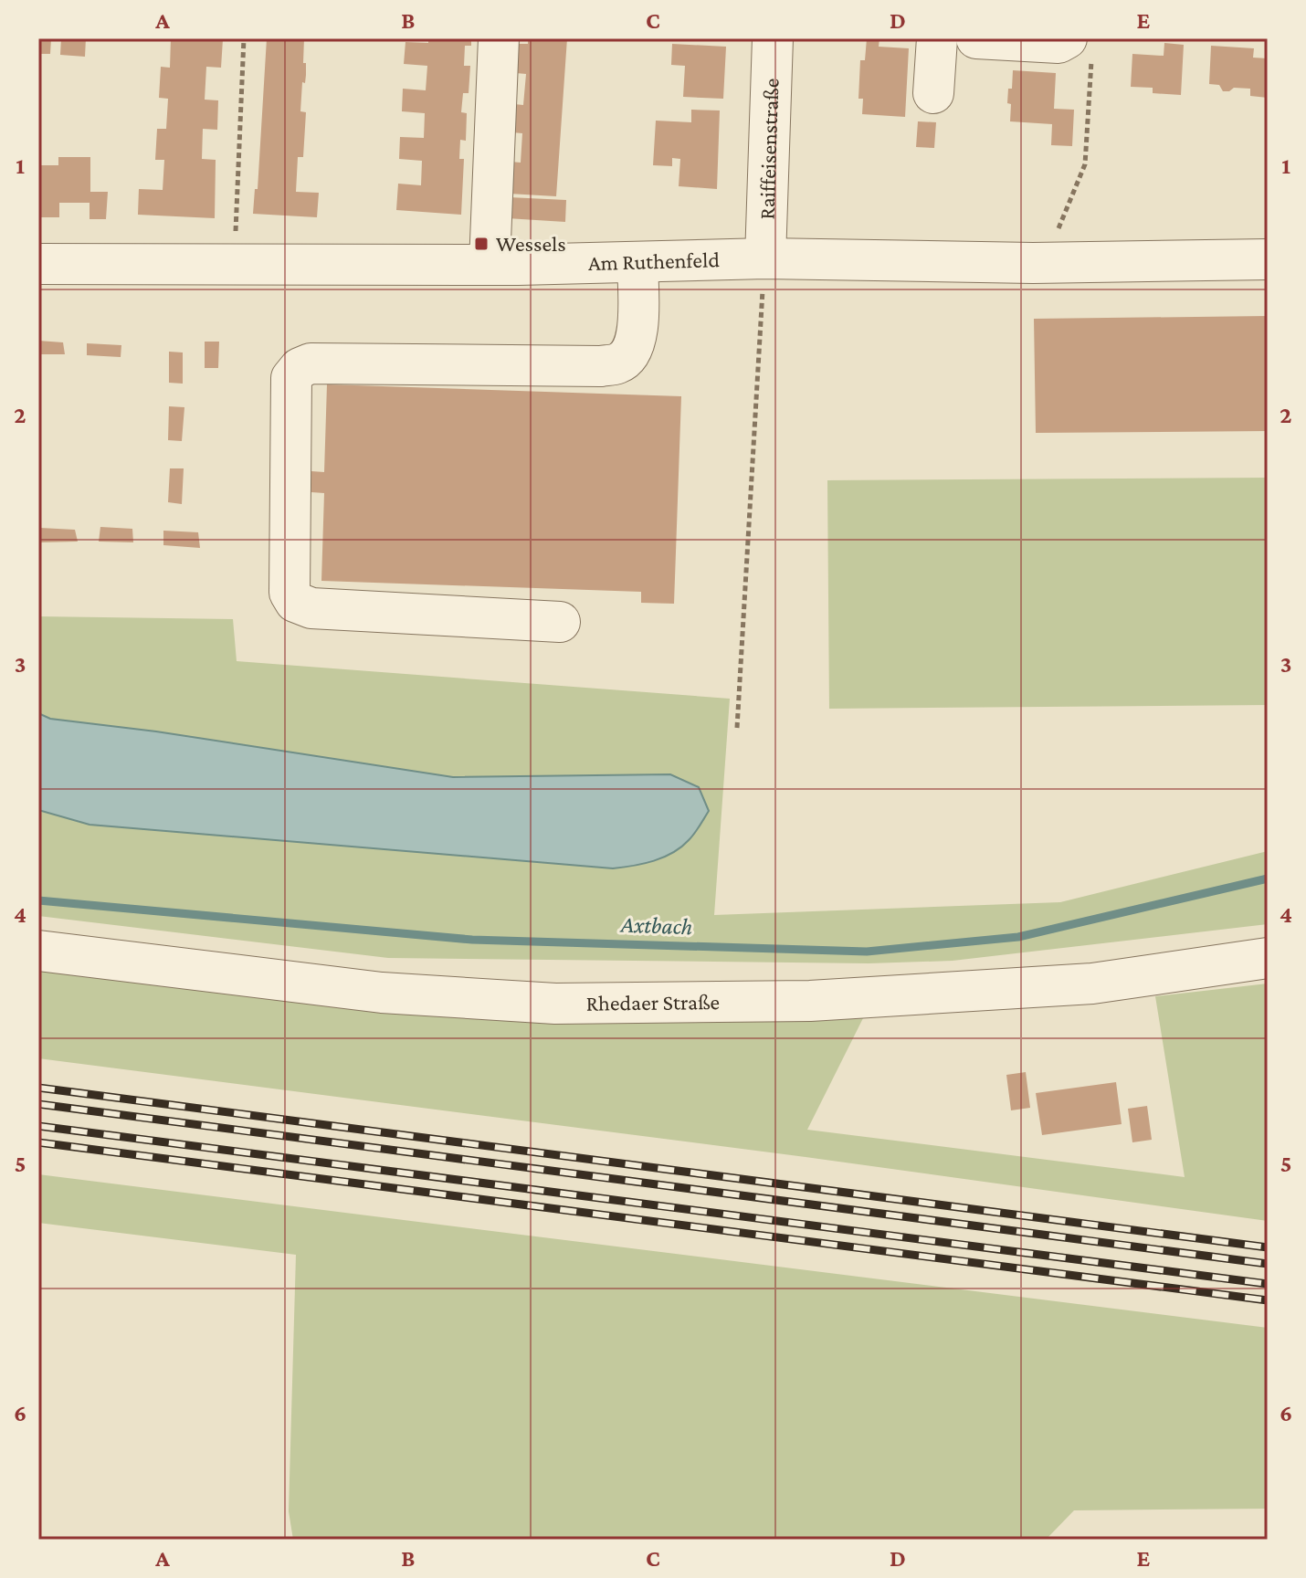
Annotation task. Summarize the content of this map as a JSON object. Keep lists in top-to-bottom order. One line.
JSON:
{"streets":{"street":["Raiffeisenstraße","Am Ruthenfeld","Rhedaer Straße"]},"crossings":[["Raiffeisenstraße","Am Ruthenfeld"]],"water":["Axtbach"],"places":{"transit":["Wessels"]},"grid":{"columns":["A","B","C","D","E"],"rows":["1","2","3","4","5","6"]}}
